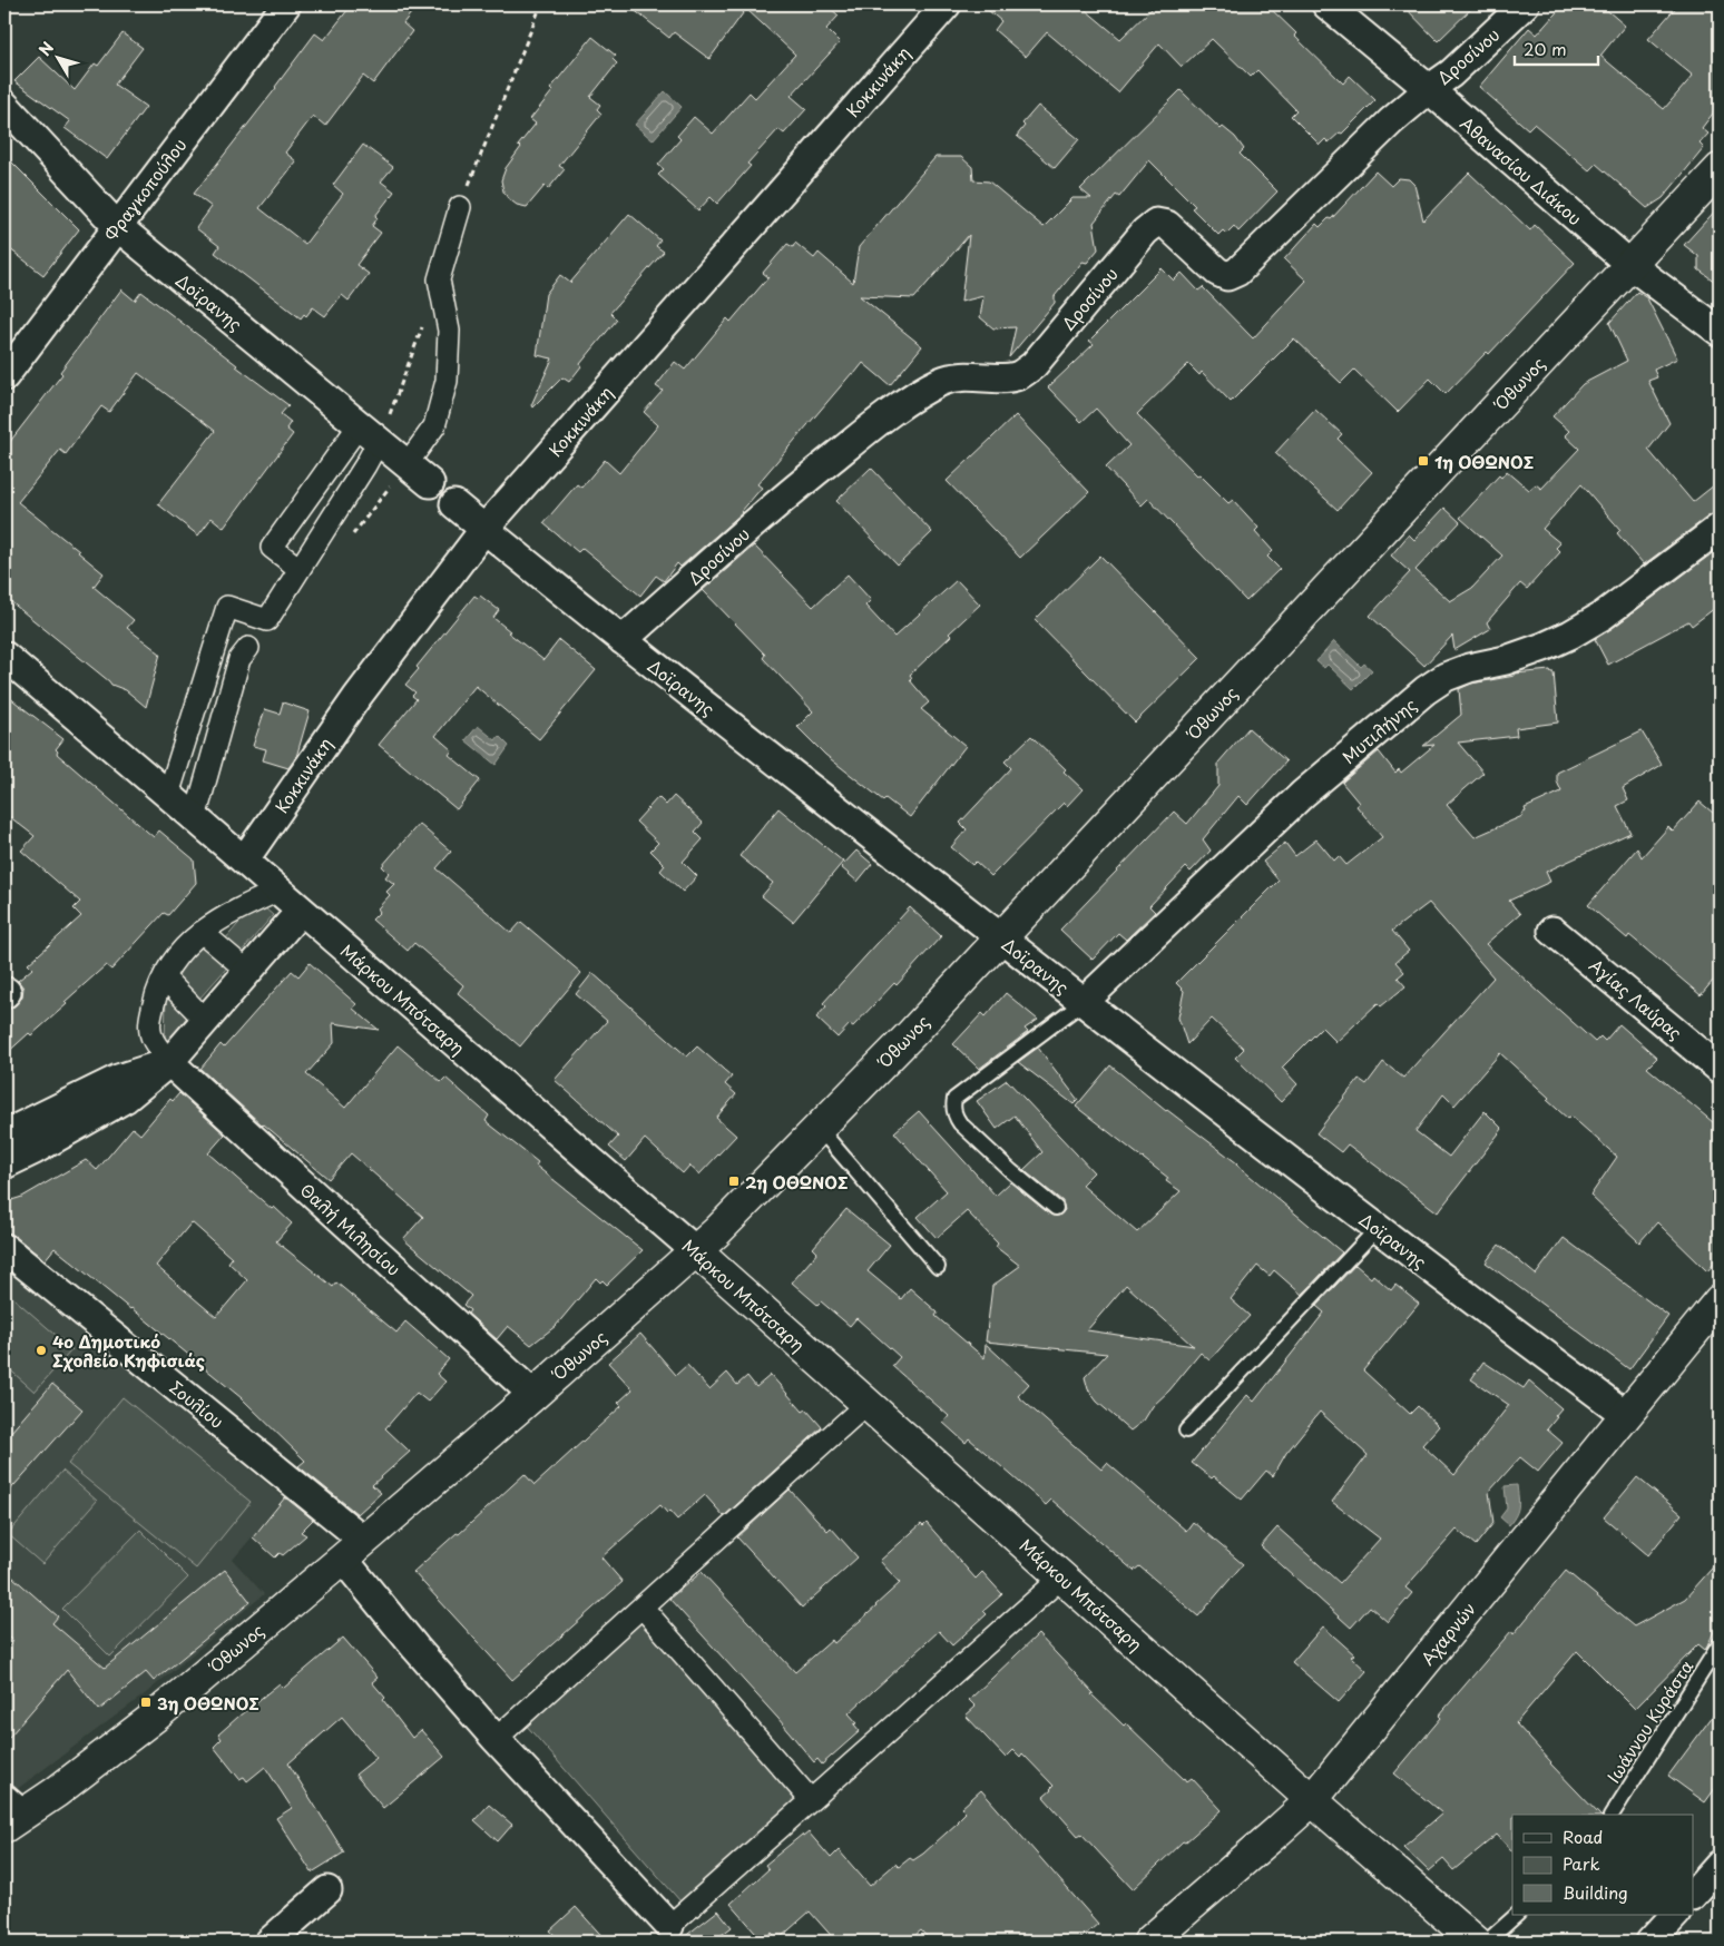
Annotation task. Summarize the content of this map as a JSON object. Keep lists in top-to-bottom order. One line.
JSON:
{"streets":{"street":["Δροσίνου","Κοκκινάκη","Αθανασίου Διάκου","Φραγκοπούλου","Δοϊρανης","Όθωνος","Μυτιλήνης","Μάρκου Μπότσαρη","Αγίας Λαύρας","Θαλή Μιλησίου","Σουλίου","Αχαρνών"],"lane":["Ιωάννου Κυράστα"]},"crossings":[["Δροσίνου","Αθανασίου Διάκου"],["Δροσίνου","Δοϊρανης"],["Κοκκινάκη","Δοϊρανης"],["Κοκκινάκη","Μάρκου Μπότσαρη"],["Αθανασίου Διάκου","Όθωνος"],["Φραγκοπούλου","Δοϊρανης"],["Δοϊρανης","Όθωνος"],["Δοϊρανης","Μυτιλήνης"],["Δοϊρανης","Αχαρνών"],["Όθωνος","Μάρκου Μπότσαρη"],["Όθωνος","Θαλή Μιλησίου"],["Όθωνος","Σουλίου"],["Μάρκου Μπότσαρη","Αχαρνών"]],"places":{"transit":["1η ΟΘΩΝΟΣ","2η ΟΘΩΝΟΣ","3η ΟΘΩΝΟΣ"],"other":["4ο Δημοτικό Σχολείο Κηφισιάς"]},"legend":["Road","Park","Building"],"scale_bar":"20 m","north":"top left"}
